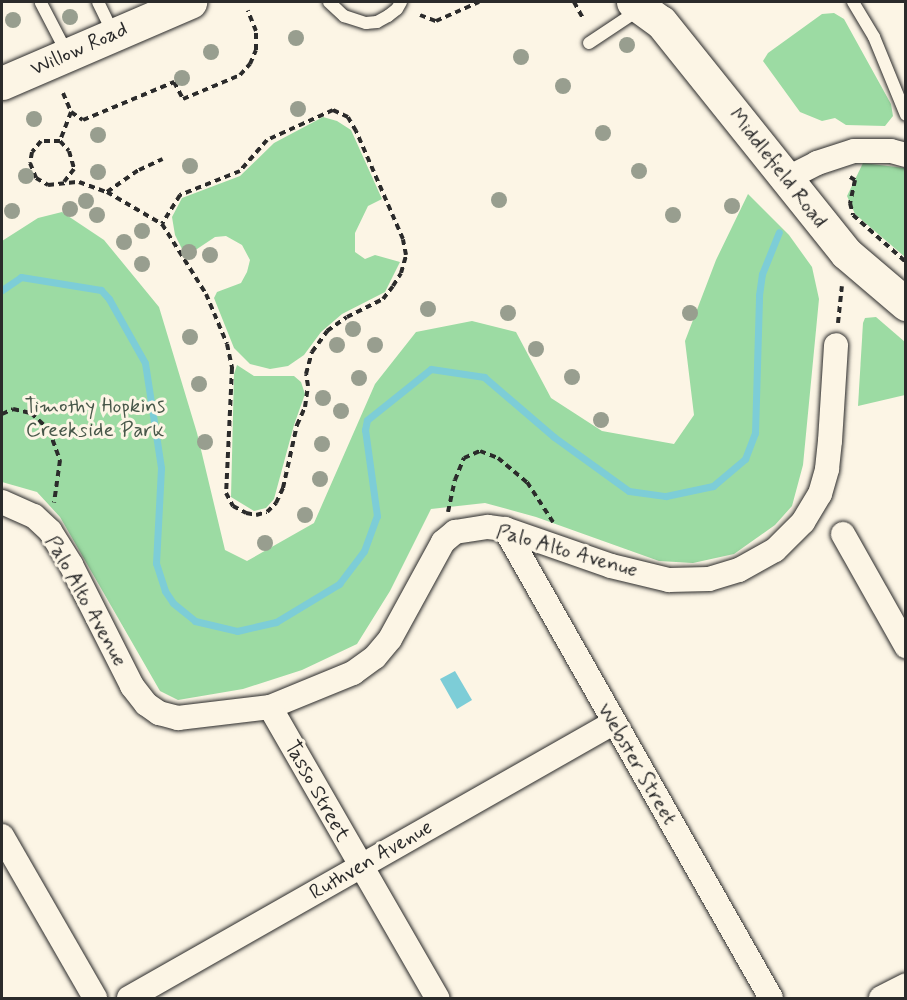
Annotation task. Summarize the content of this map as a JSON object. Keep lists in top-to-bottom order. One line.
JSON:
{"streets":{"main road":["Willow Road","Middlefield Road"],"street":["Palo Alto Avenue","Webster Street","Tasso Street","Ruthven Avenue"]},"crossings":[["Palo Alto Avenue","Webster Street"],["Palo Alto Avenue","Tasso Street"],["Webster Street","Ruthven Avenue"],["Tasso Street","Ruthven Avenue"]],"parks":["Timothy Hopkins Creekside Park"]}
